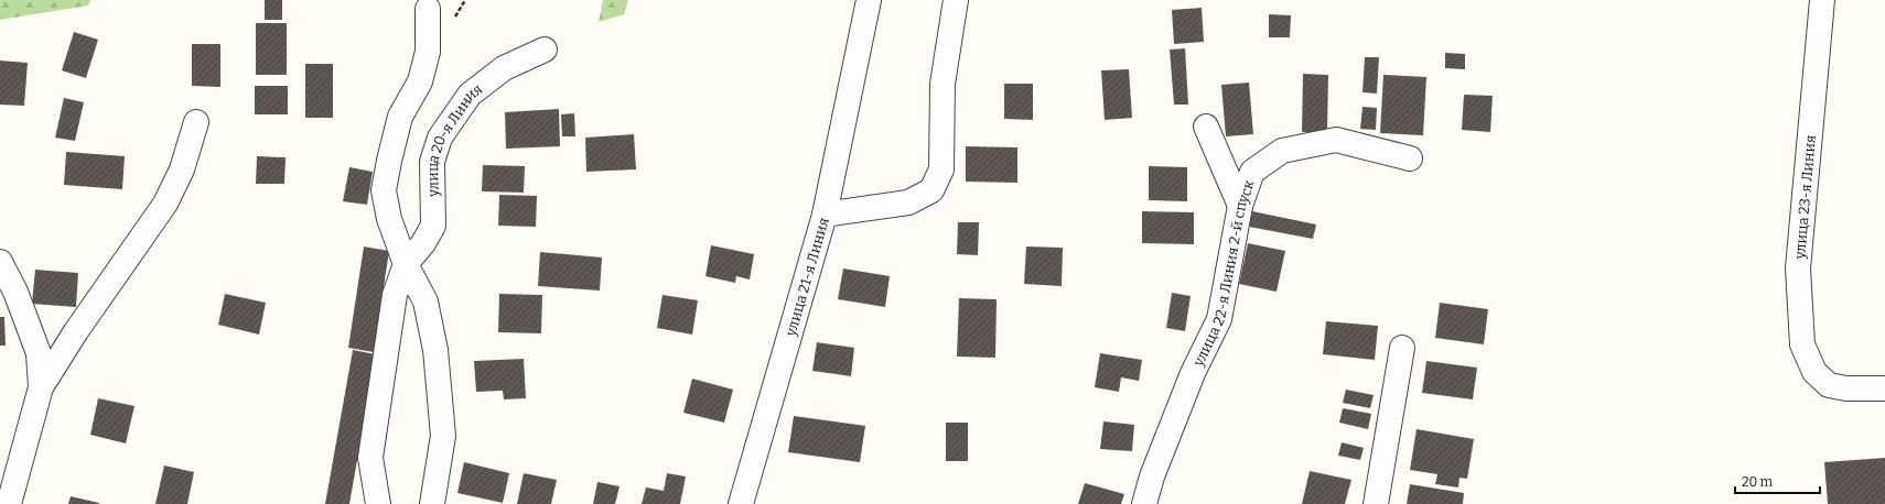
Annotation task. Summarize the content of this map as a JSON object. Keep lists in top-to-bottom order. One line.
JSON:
{"streets":{"street":["улица 20-я Линия","улица 23-я Линия","улица 22-я Линия 2-й спуск","улица 21-я Линия"]},"scale_bar":"20 m"}
